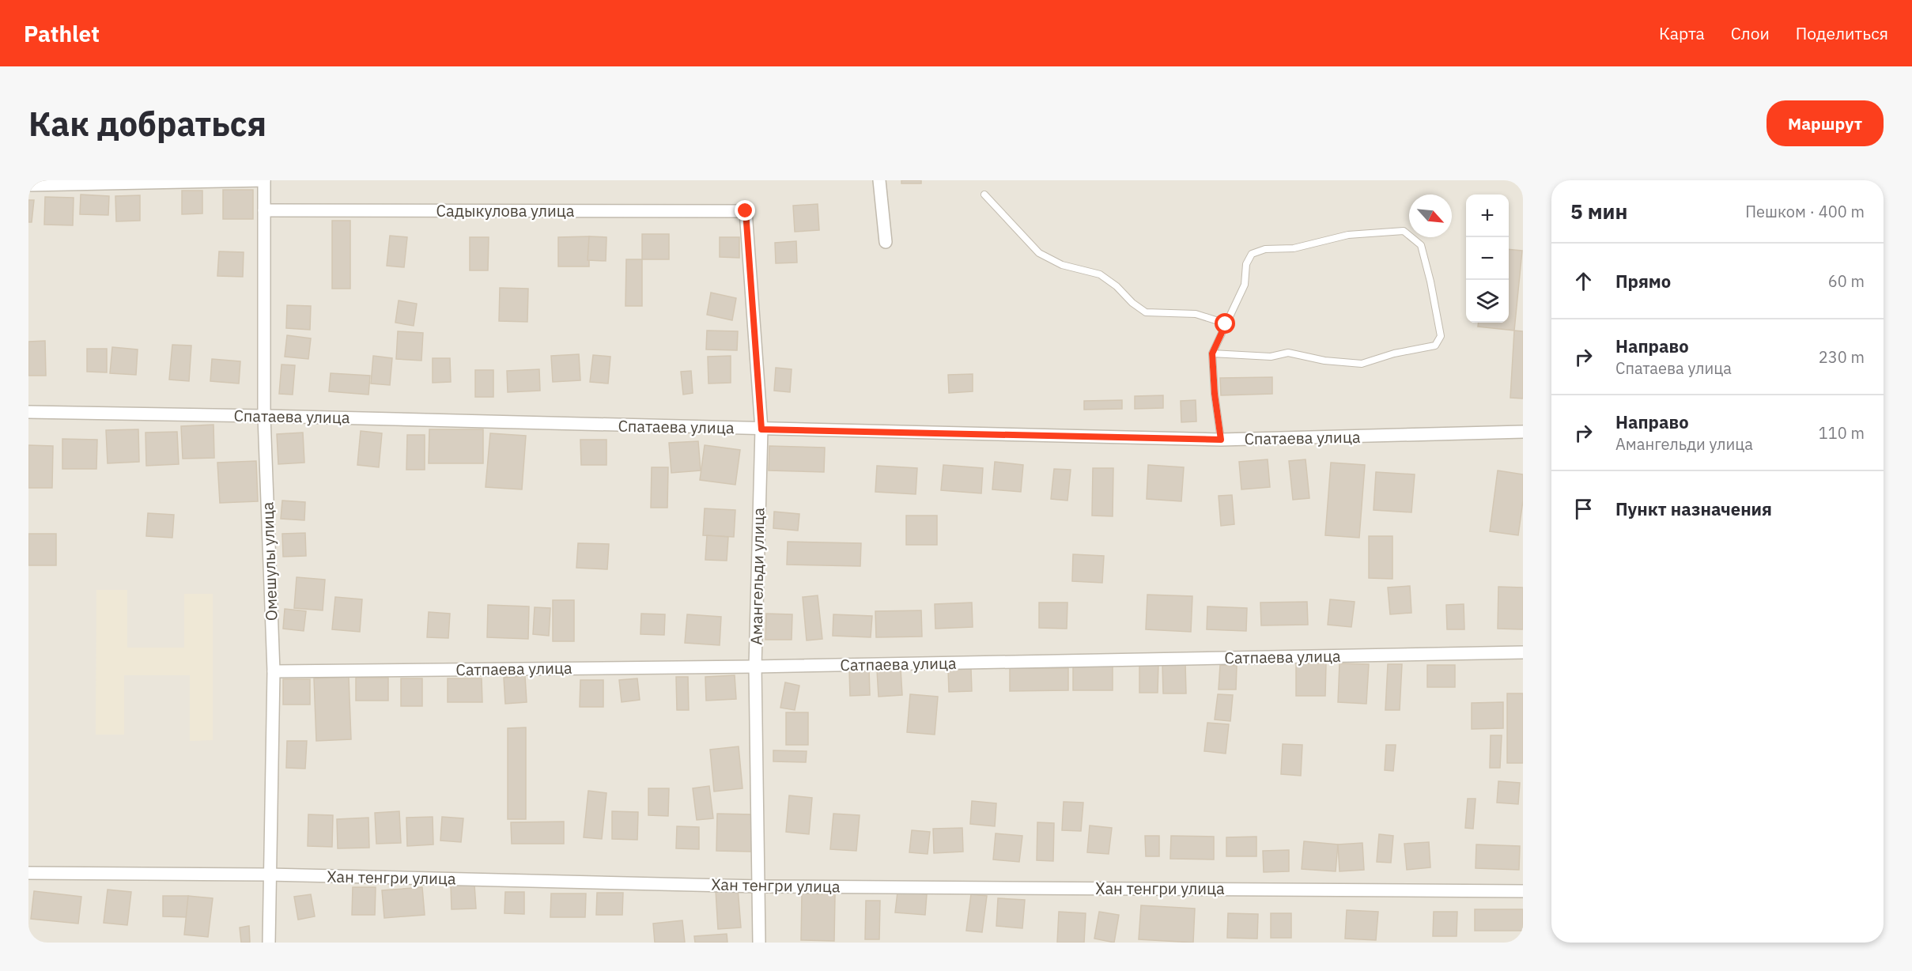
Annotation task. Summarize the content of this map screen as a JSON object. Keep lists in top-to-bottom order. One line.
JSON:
{"streets":{"street":["Садыкулова улица","Спатаева улица","Омешулы улица","Амангельди улица","Сатпаева улица","Хан тенгри улица"]},"crossings":[["Садыкулова улица","Омешулы улица"],["Садыкулова улица","Амангельди улица"],["Спатаева улица","Омешулы улица"],["Спатаева улица","Амангельди улица"],["Омешулы улица","Сатпаева улица"],["Омешулы улица","Хан тенгри улица"],["Амангельди улица","Сатпаева улица"],["Амангельди улица","Хан тенгри улица"]],"north":"bottom right","page":{"header":"Pathlet","nav":["Карта","Слои","Поделиться"],"buttons":"Маршрут","title":"Как добраться","heading":["5 мин","Пешком · 400 m"],"map_buttons":["+","−"],"list":[["Прямо","60 m"],["Направо","Спатаева улица","230 m"],["Направо","Амангельди улица","110 m"],"Пункт назначения"]}}
